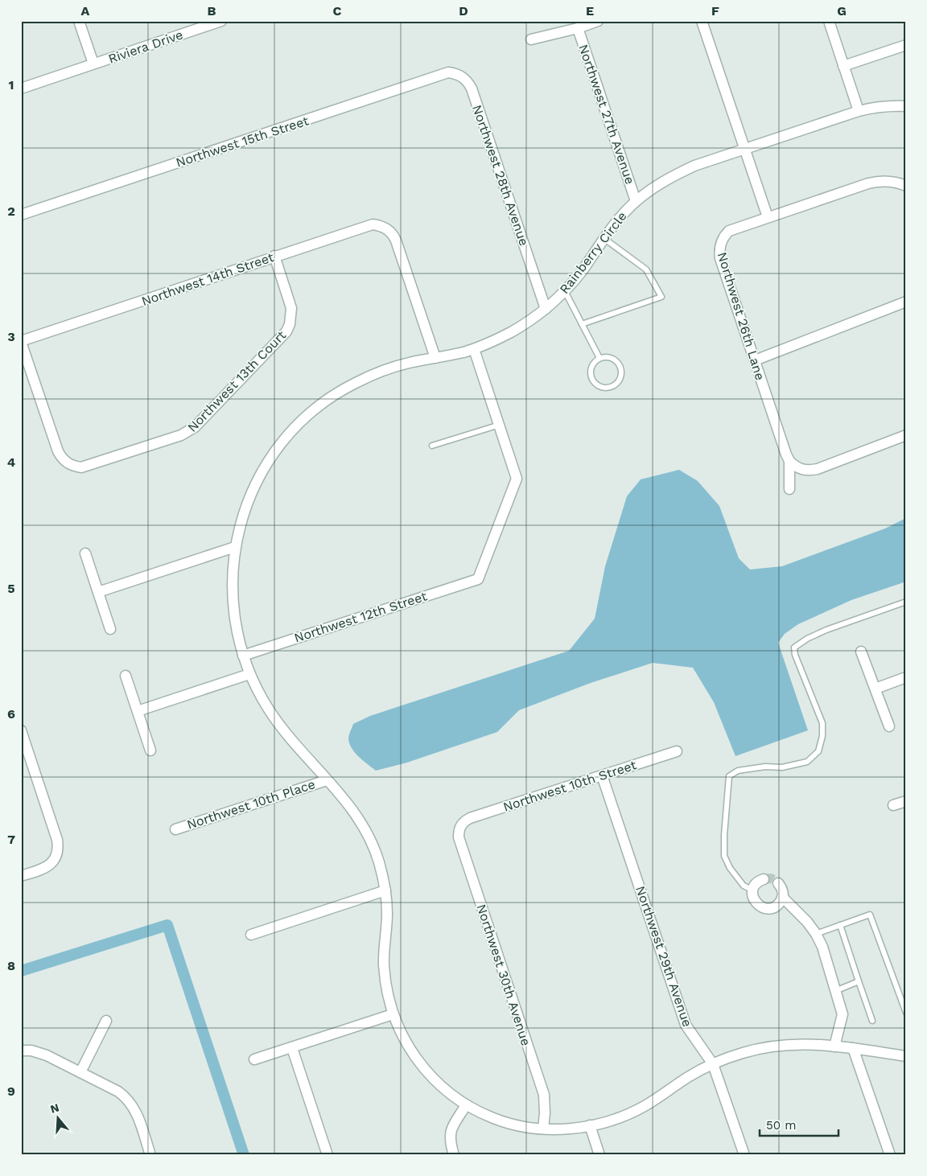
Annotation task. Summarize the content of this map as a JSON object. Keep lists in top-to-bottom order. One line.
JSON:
{"streets":{"street":["Riviera Drive","Northwest 27th Avenue","Northwest 15th Street","Northwest 28th Avenue","Rainberry Circle","Northwest 14th Street","Northwest 26th Lane","Northwest 13th Court","Northwest 12th Street","Northwest 10th Street","Northwest 10th Place","Northwest 29th Avenue","Northwest 30th Avenue"]},"crossings":[["Northwest 27th Avenue","Rainberry Circle"],["Northwest 15th Street","Northwest 28th Avenue"],["Northwest 28th Avenue","Rainberry Circle"],["Rainberry Circle","Northwest 14th Street"],["Rainberry Circle","Northwest 12th Street"],["Rainberry Circle","Northwest 10th Place"],["Rainberry Circle","Northwest 29th Avenue"],["Rainberry Circle","Northwest 30th Avenue"],["Northwest 14th Street","Northwest 13th Court"],["Northwest 10th Street","Northwest 29th Avenue"],["Northwest 10th Street","Northwest 30th Avenue"]],"scale_bar":"50 m","north":"top","grid":{"columns":["A","B","C","D","E","F","G"],"rows":["1","2","3","4","5","6","7","8","9"]}}
